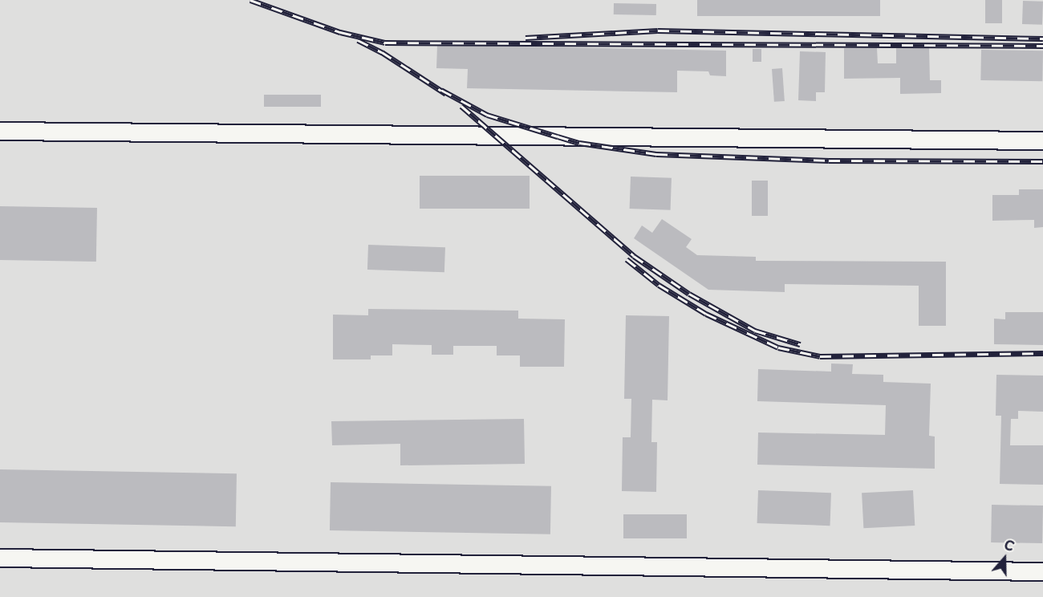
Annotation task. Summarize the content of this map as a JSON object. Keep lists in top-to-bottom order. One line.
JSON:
{"north":"top"}
